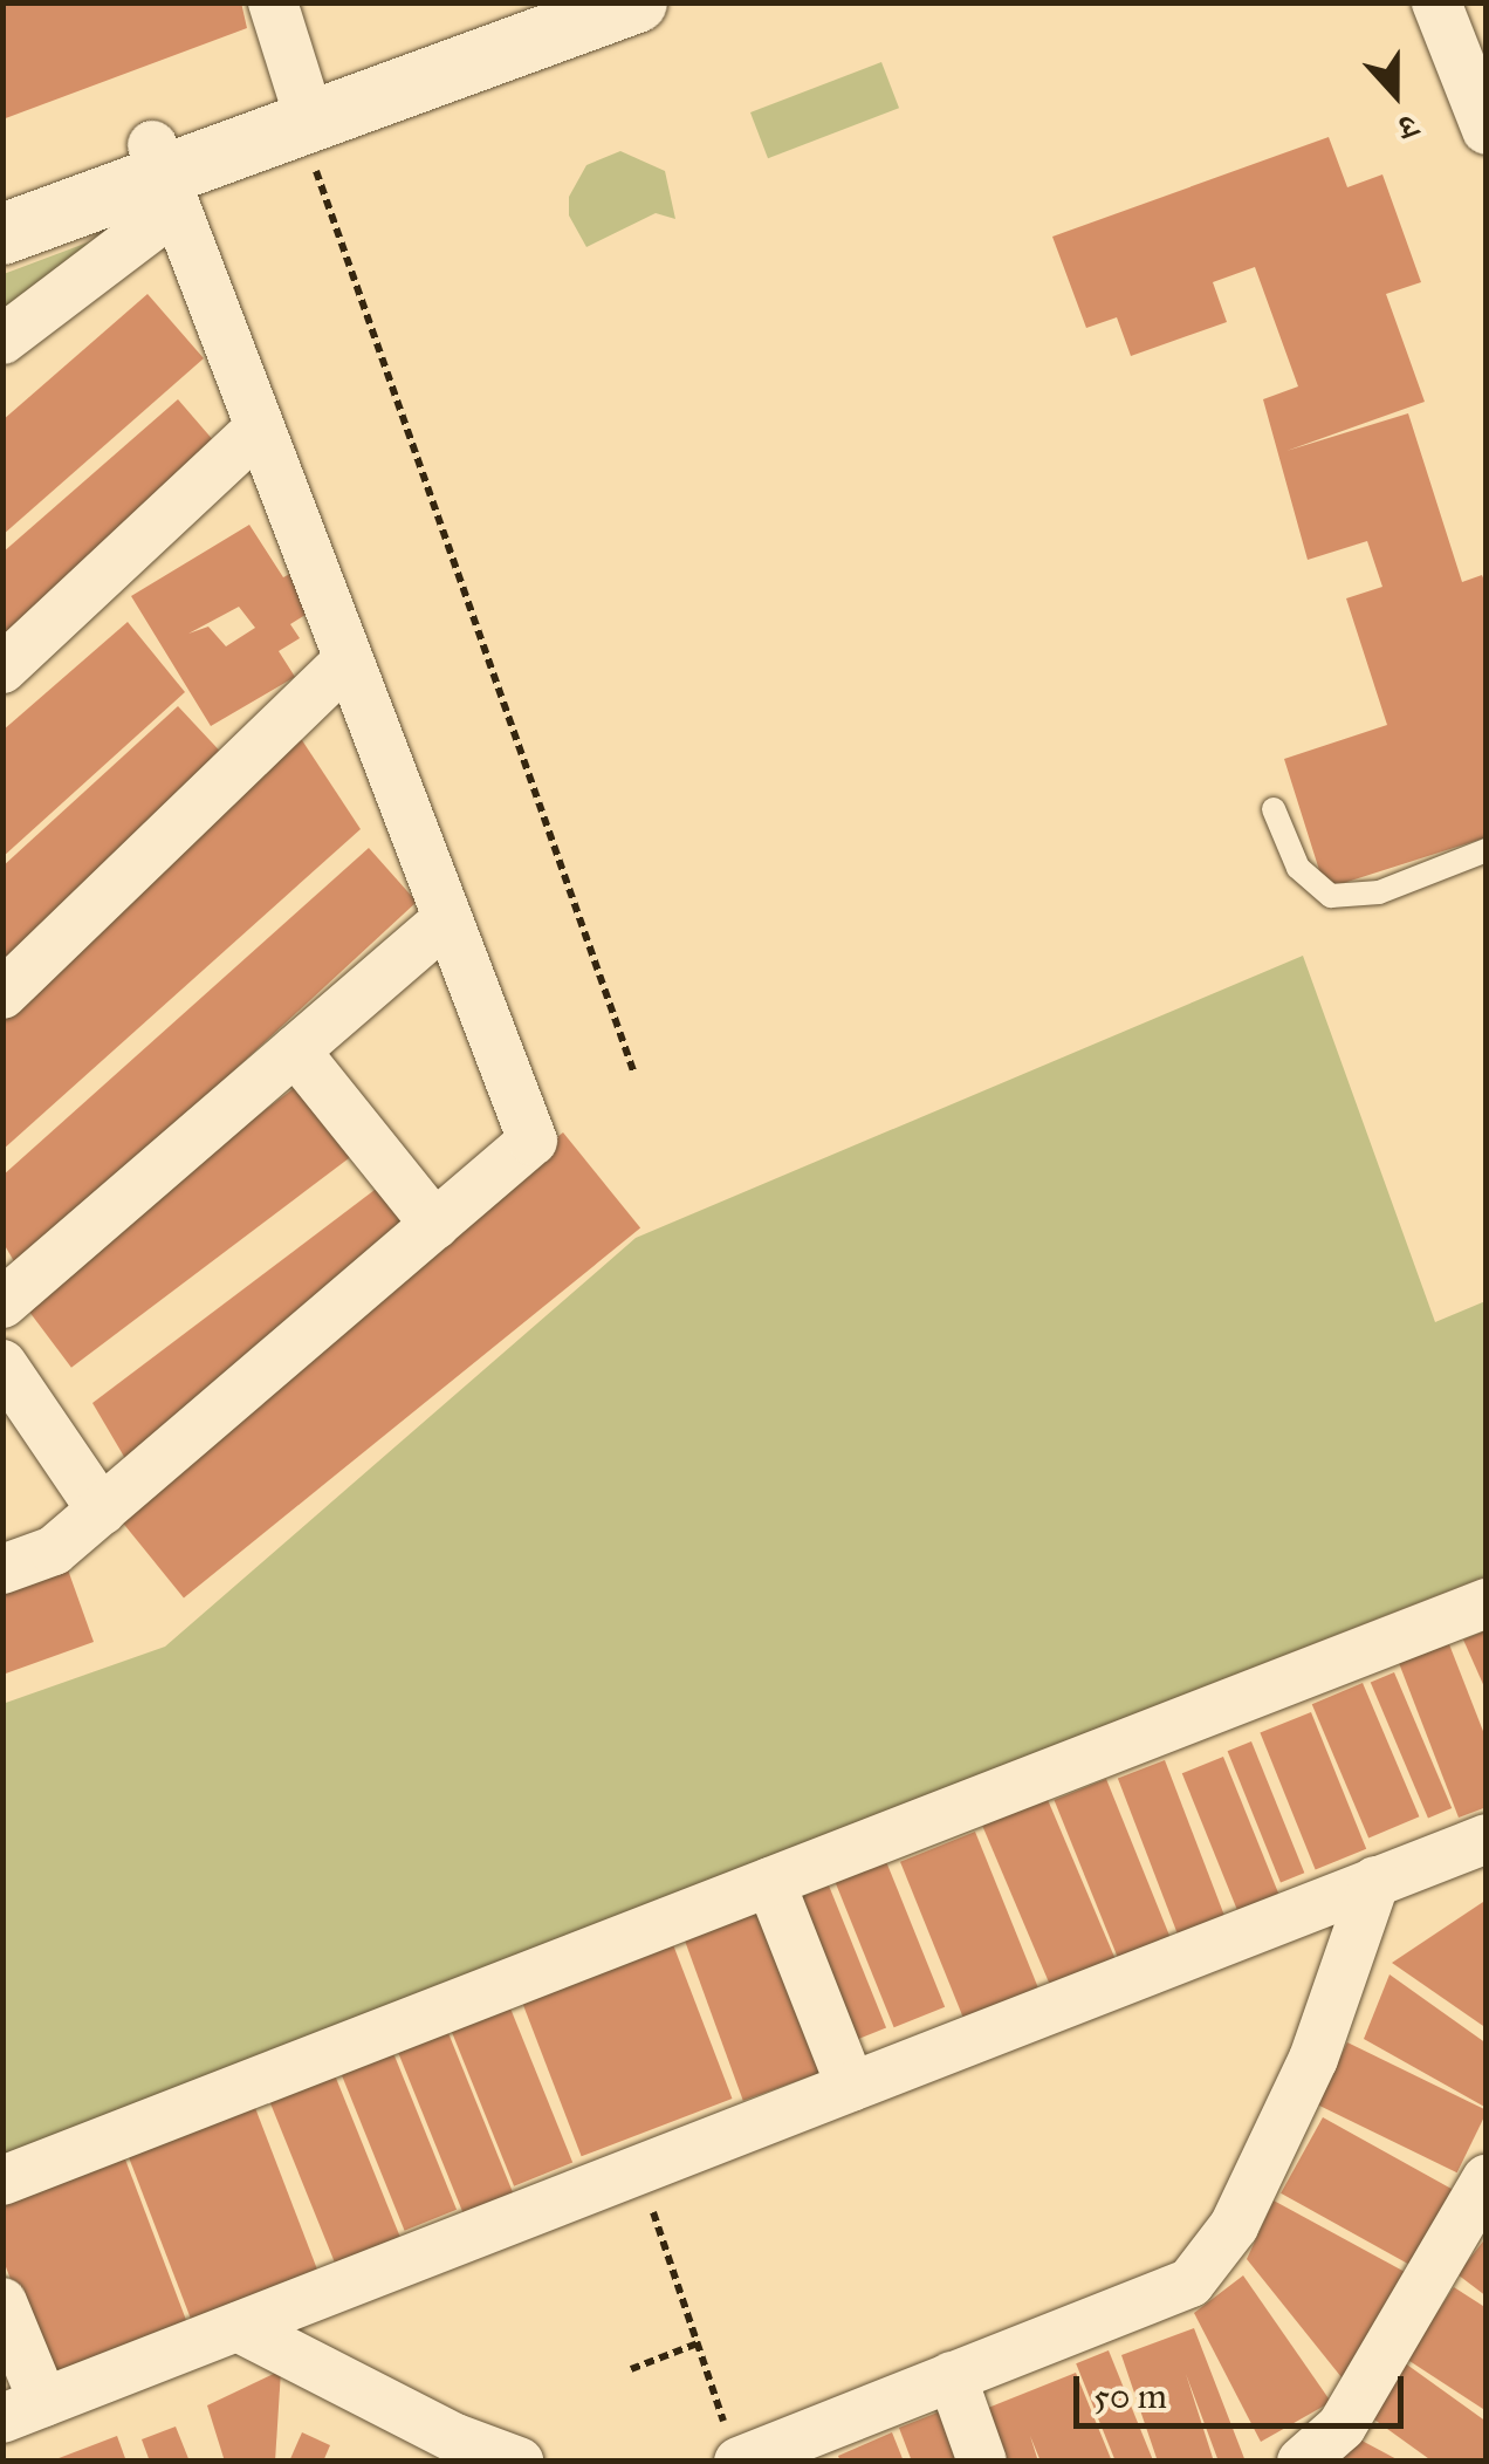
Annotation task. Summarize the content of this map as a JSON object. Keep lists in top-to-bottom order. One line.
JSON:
{"scale_bar":"50 m","north":"bottom"}
